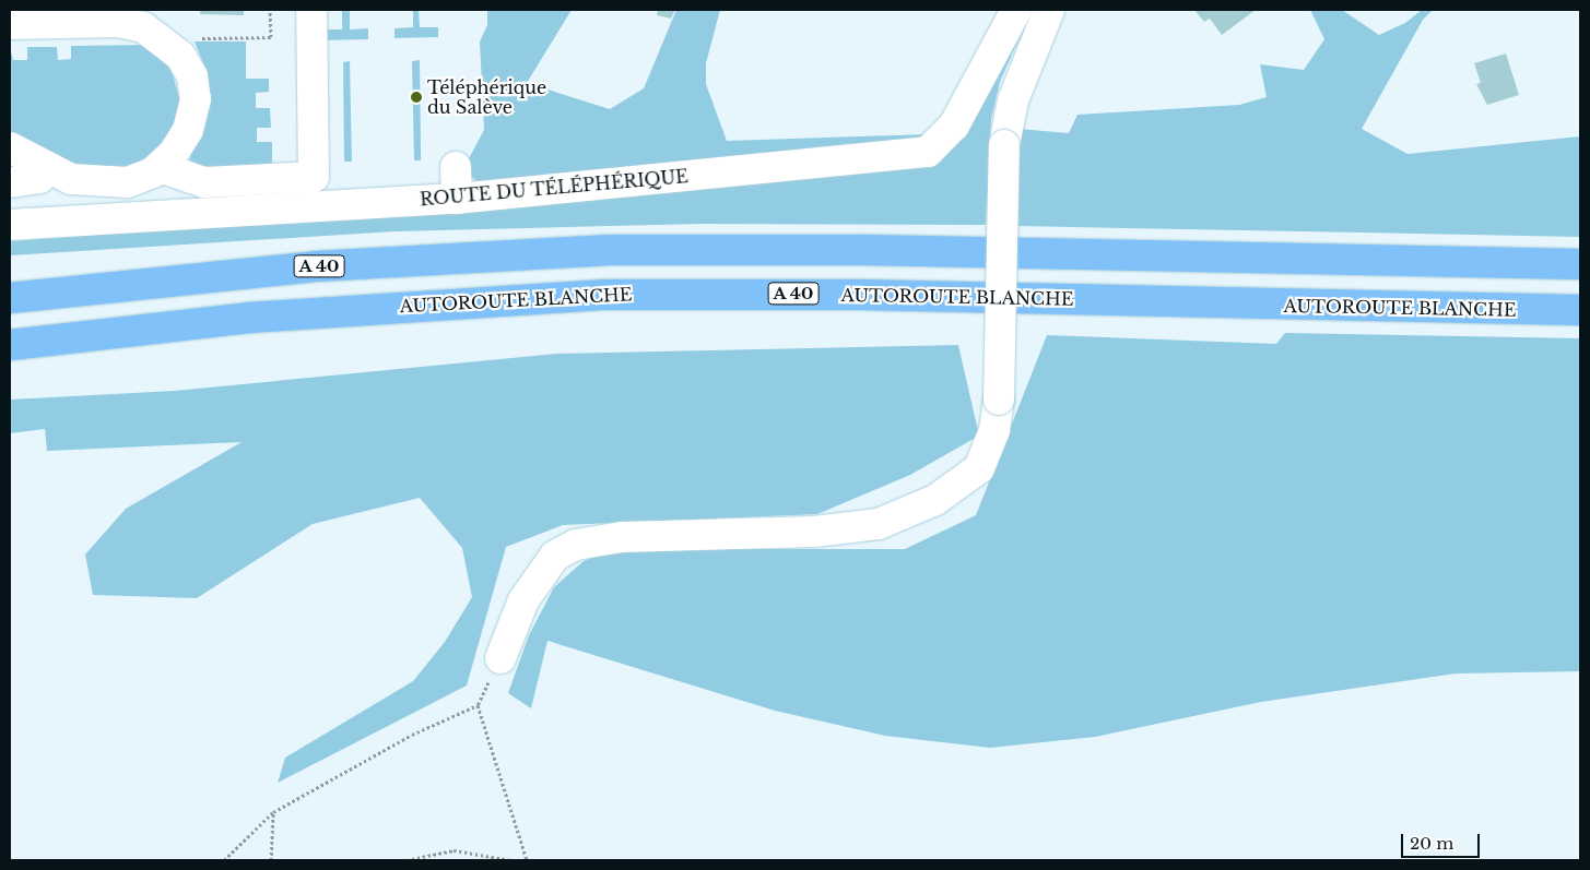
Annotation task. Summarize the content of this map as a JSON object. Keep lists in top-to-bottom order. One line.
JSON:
{"streets":{"highway":["A 40","AUTOROUTE BLANCHE"],"street":["ROUTE DU TÉLÉPHÉRIQUE"]},"places":["Téléphérique du Salève"],"scale_bar":"20 m"}
